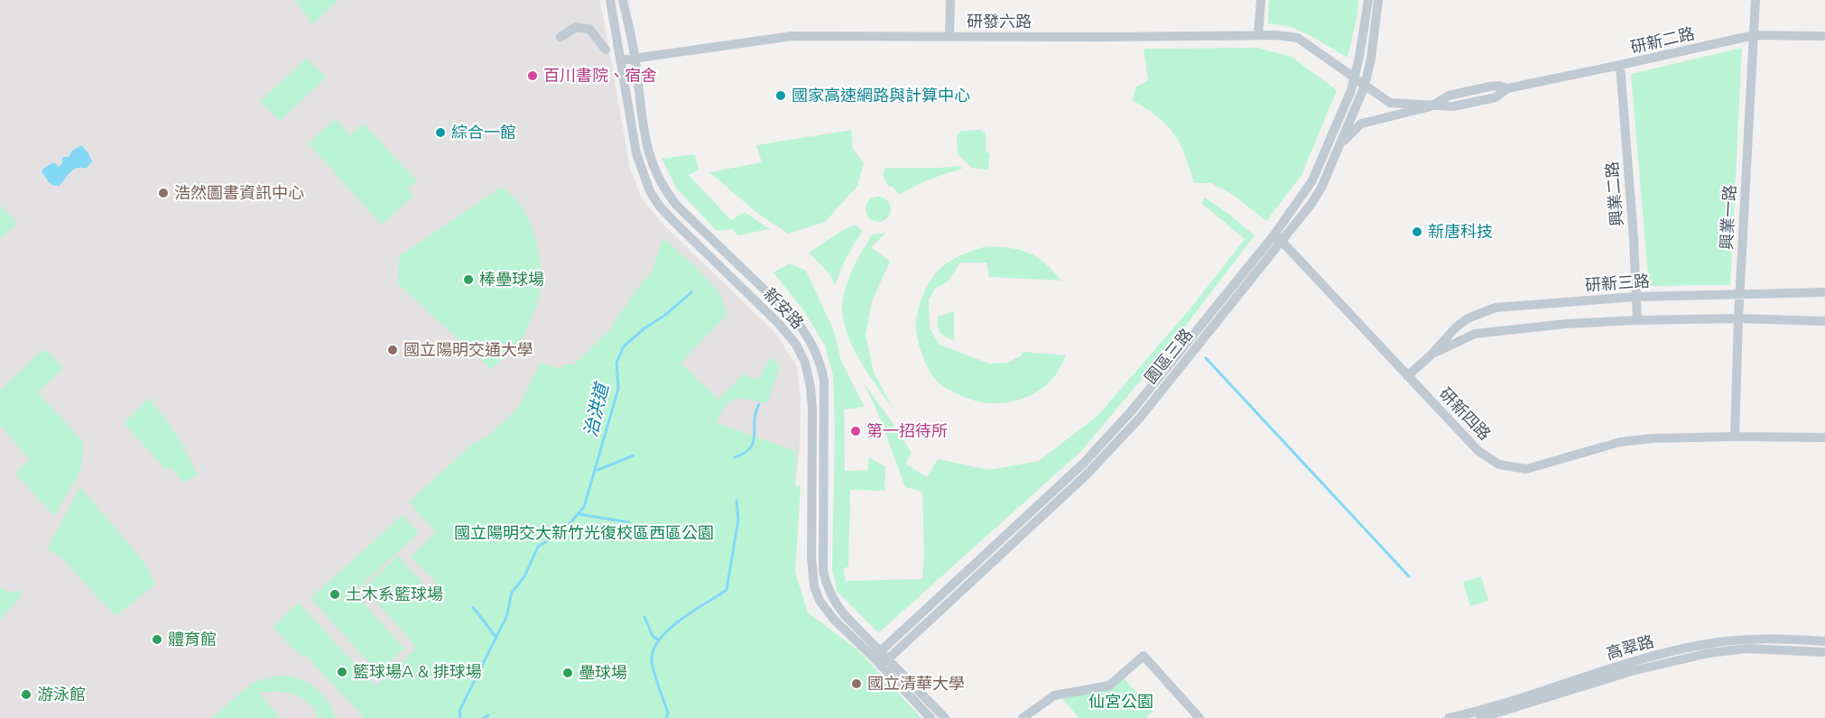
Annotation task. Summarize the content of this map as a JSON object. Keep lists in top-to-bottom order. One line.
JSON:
{"streets":{"street":["研發六路","研新二路","興業二路","興業一路","研新三路","新安路","園區三路","研新四路","高翠路"]},"crossings":[["研發六路","新安路"],["研發六路","園區三路"],["研新二路","興業二路"],["研新二路","興業一路"],["研新二路","園區三路"],["興業二路","研新三路"],["興業一路","研新三路"],["興業一路","研新四路"],["研新三路","研新四路"],["新安路","園區三路"],["園區三路","研新四路"]],"water":["治洪道"],"parks":["國立陽明交大新竹光復校區西區公園","仙宮公園"],"places":["百川書院、宿舍","國家高速網路與計算中心","綜合一館","浩然圖書資訊中心","新唐科技","棒壘球場","國立陽明交通大學","第一招待所","土木系籃球場","體育館","籃球場A & 排球場","壘球場","國立清華大學","游泳館"]}
